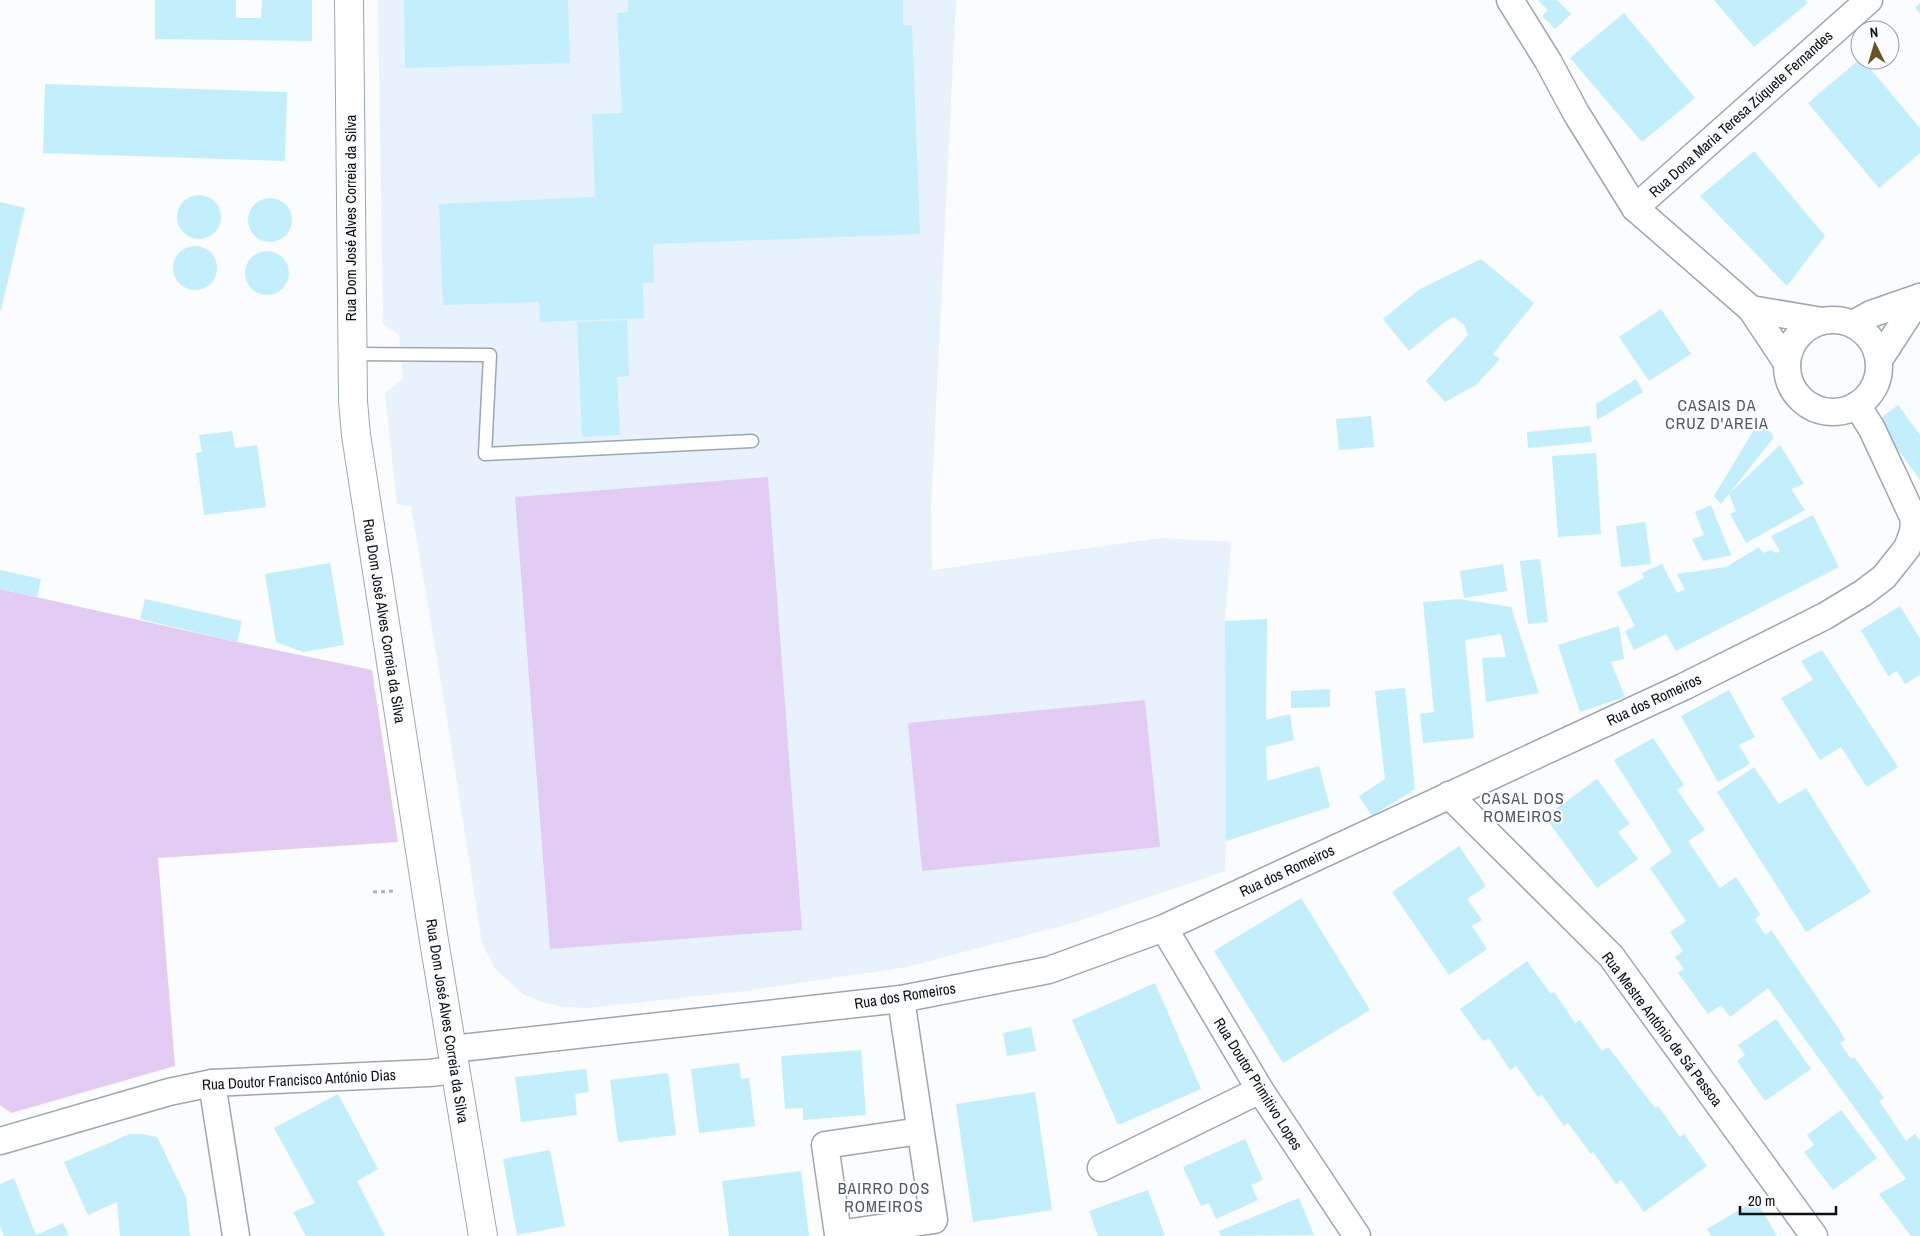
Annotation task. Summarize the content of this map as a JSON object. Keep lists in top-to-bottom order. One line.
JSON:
{"streets":{"main road":["Rua Dom José Alves Correia da Silva"],"street":["Rua Dona Maria Teresa Zúquete Fernandes","Rua dos Romeiros","Rua Mestre António de Sá Pessoa","Rua Doutor Francisco António Dias","Rua Doutor Primitivo Lopes"]},"crossings":[["Rua Dom José Alves Correia da Silva","Rua dos Romeiros"],["Rua Dom José Alves Correia da Silva","Rua Doutor Francisco António Dias"],["Rua dos Romeiros","Rua Mestre António de Sá Pessoa"],["Rua dos Romeiros","Rua Doutor Francisco António Dias"],["Rua dos Romeiros","Rua Doutor Primitivo Lopes"]],"districts":["CASAIS DA CRUZ D'AREIA","CASAL DOS ROMEIROS","BAIRRO DOS ROMEIROS"],"scale_bar":"20 m","north":"top"}
